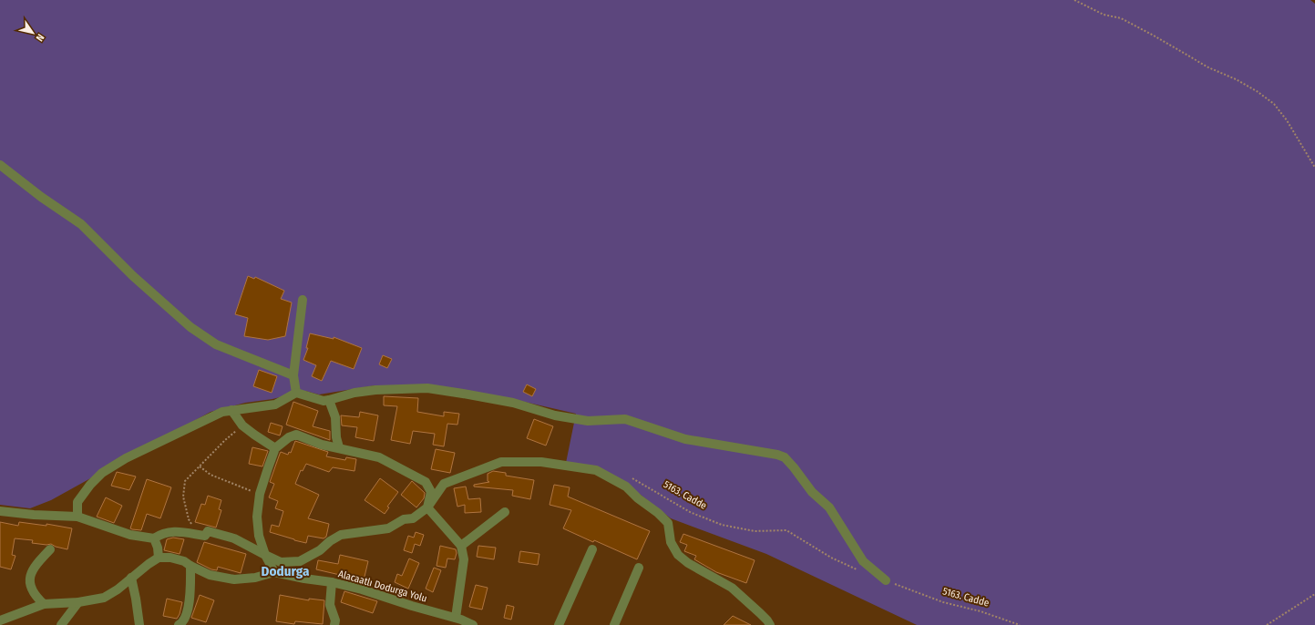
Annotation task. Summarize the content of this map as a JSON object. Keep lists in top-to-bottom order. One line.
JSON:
{"streets":{"street":["Alacaatlı Dodurga Yolu"],"path":["5163. Cadde"]},"districts":["Dodurga"],"north":"bottom right"}
